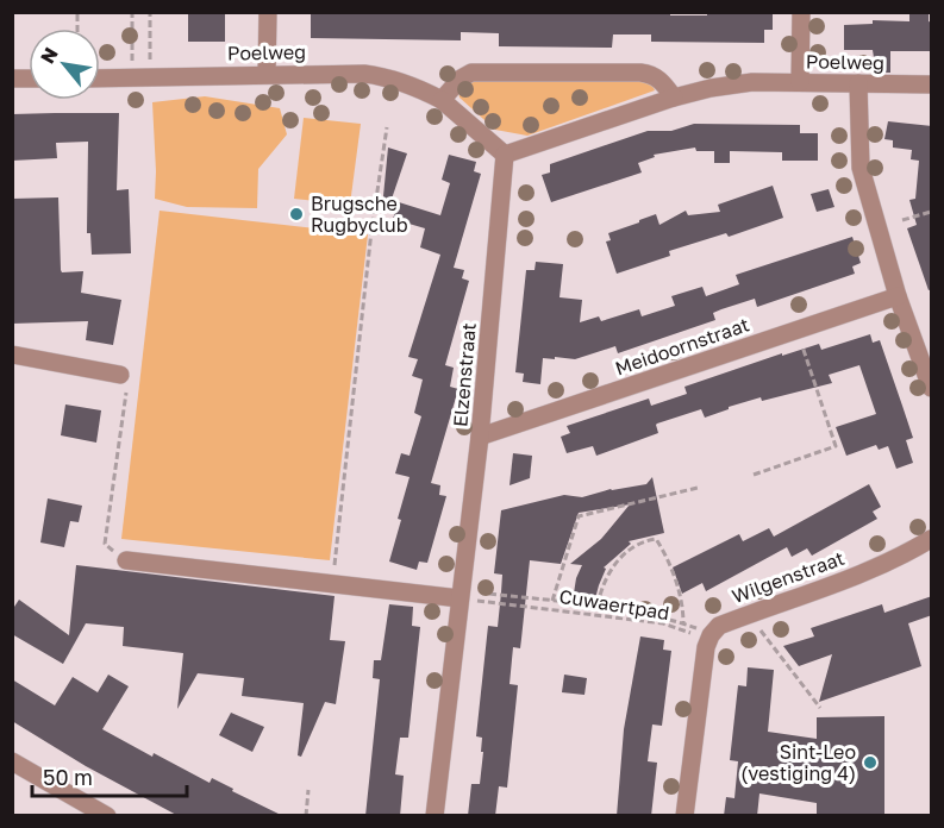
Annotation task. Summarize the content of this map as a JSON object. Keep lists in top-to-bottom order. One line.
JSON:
{"streets":{"street":["Poelweg","Meidoornstraat","Elzenstraat","Wilgenstraat"],"path":["Cuwaertpad"]},"crossings":[["Poelweg","Elzenstraat"],["Meidoornstraat","Elzenstraat"],["Elzenstraat","Cuwaertpad"],["Wilgenstraat","Cuwaertpad"]],"places":["Brugsche Rugbyclub","Sint-Leo (vestiging 4)"],"scale_bar":"50 m","north":"top left"}
